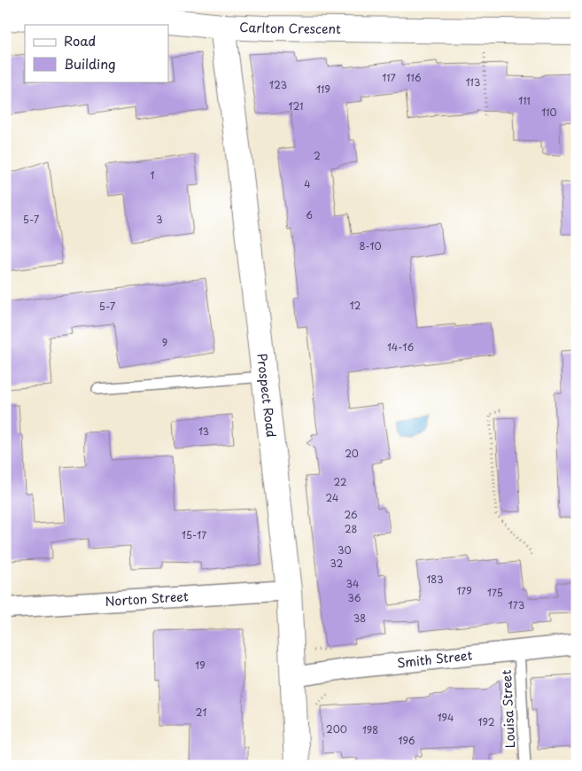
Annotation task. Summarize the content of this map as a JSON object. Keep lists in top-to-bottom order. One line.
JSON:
{"streets":{"main road":["Carlton Crescent","Prospect Road"],"street":["Norton Street","Smith Street"],"lane":["Louisa Street"]},"crossings":[["Carlton Crescent","Prospect Road"],["Prospect Road","Norton Street"],["Prospect Road","Smith Street"],["Smith Street","Louisa Street"]],"house_numbers":["117","116","113","123","119","111","121","110","2","1","4","6","5-7","3","8-10","12","5-7","9","14-16","13","20","22","24","26","28","15-17","30","32","183","34","179","175","36","173","38","19","21","194","192","200","198","196"],"legend":["Road","Building"]}
